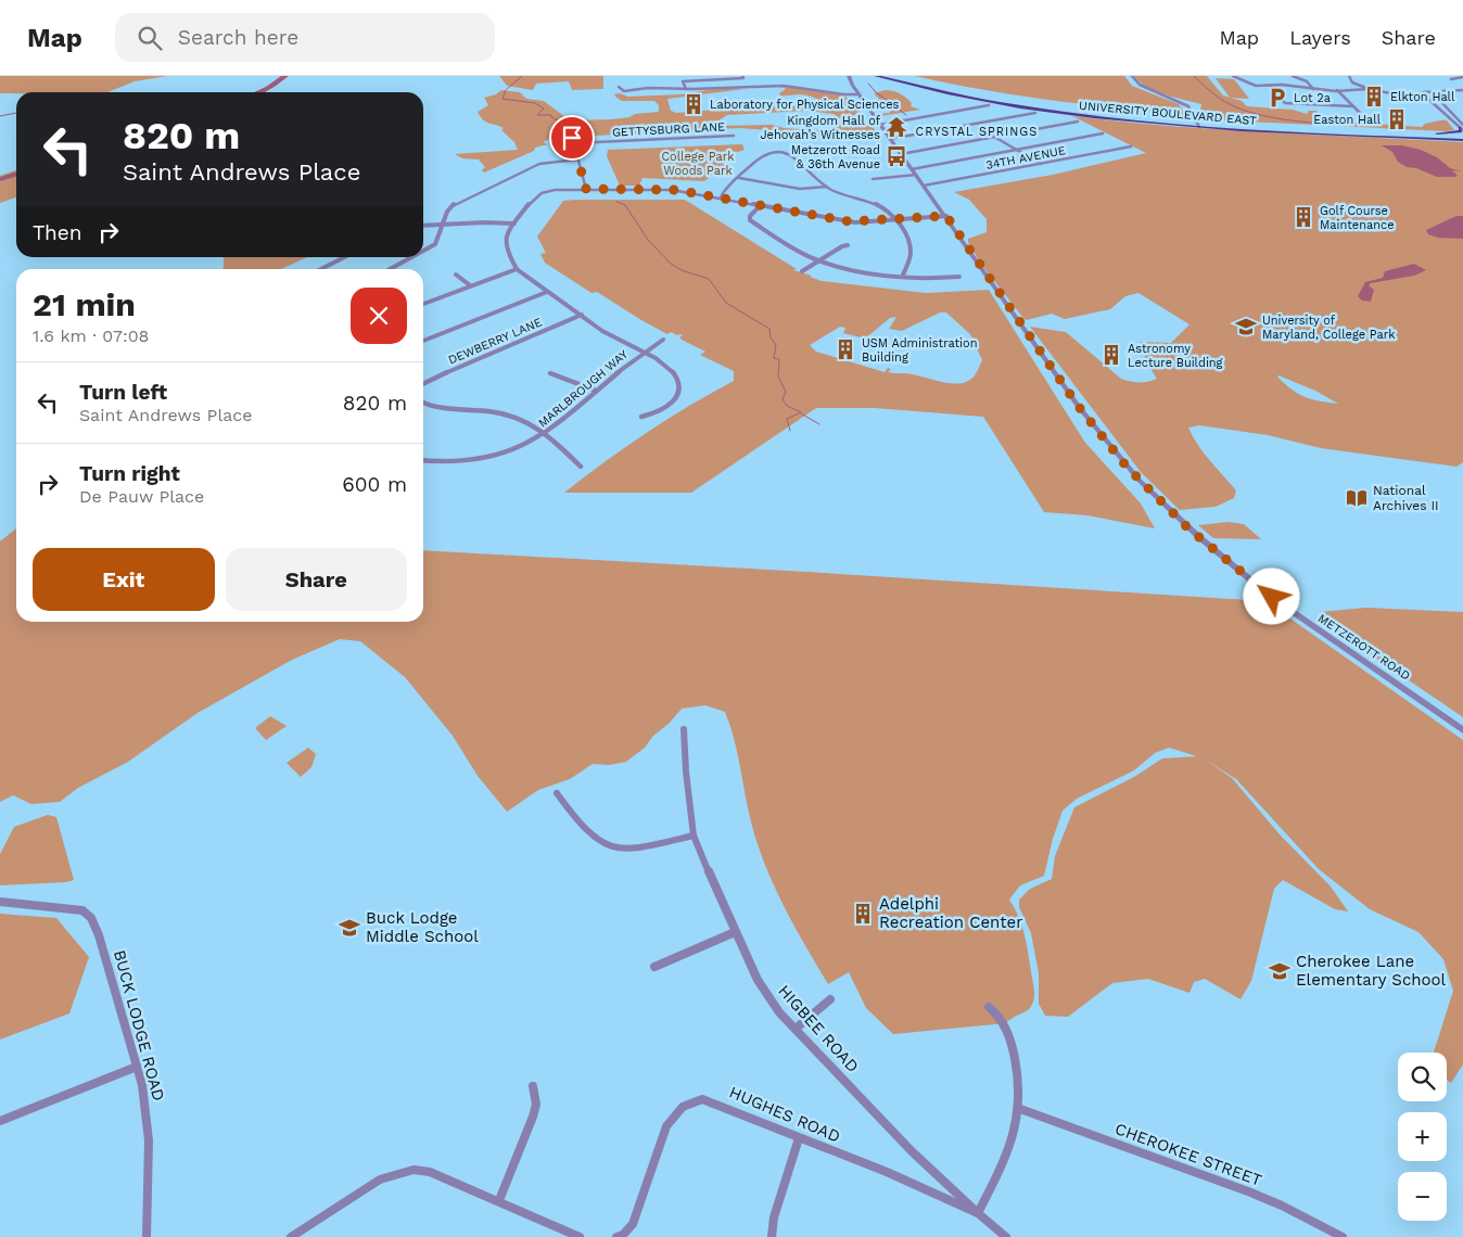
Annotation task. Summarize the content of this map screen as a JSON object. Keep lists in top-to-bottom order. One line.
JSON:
{"streets":{"main road":["UNIVERSITY BOULEVARD EAST"],"street":["GETTYSBURG LANE","34TH AVENUE","DEWBERRY LANE","MARLBROUGH WAY","METZEROTT ROAD","BUCK LODGE ROAD","HIGBEE ROAD","HUGHES ROAD","CHEROKEE STREET"]},"crossings":[["34TH AVENUE","METZEROTT ROAD"],["HIGBEE ROAD","HUGHES ROAD"]],"districts":["CRYSTAL SPRINGS"],"parks":["College Park Woods Park"],"places":{"building":["Elkton Hall","Laboratory for Physical Sciences","Easton Hall","Golf Course Maintenance","USM Administration Building","Astronomy Lecture Building","Adelphi Recreation Center"],"parking":["Lot 2a"],"temple":["Kingdom Hall of Jehovah’s Witnesses"],"bus stop":["Metzerott Road & 36th Avenue"],"school or university":["University of Maryland, College Park","Buck Lodge Middle School","Cherokee Lane Elementary School"],"library":["National Archives II"]},"page":{"header":"Map","search":"Search here","nav":["Map","Layers","Share"],"turn":["820 m","Saint Andrews Place"],"then":"Then","heading":["21 min","1.6 km · 07:08"],"list":[{"name":"Turn left","note":"Saint Andrews Place","value":"820 m"},{"name":"Turn right","note":"De Pauw Place","value":"600 m"}],"buttons":["Exit","Share"],"map_buttons":["+","−"]}}
